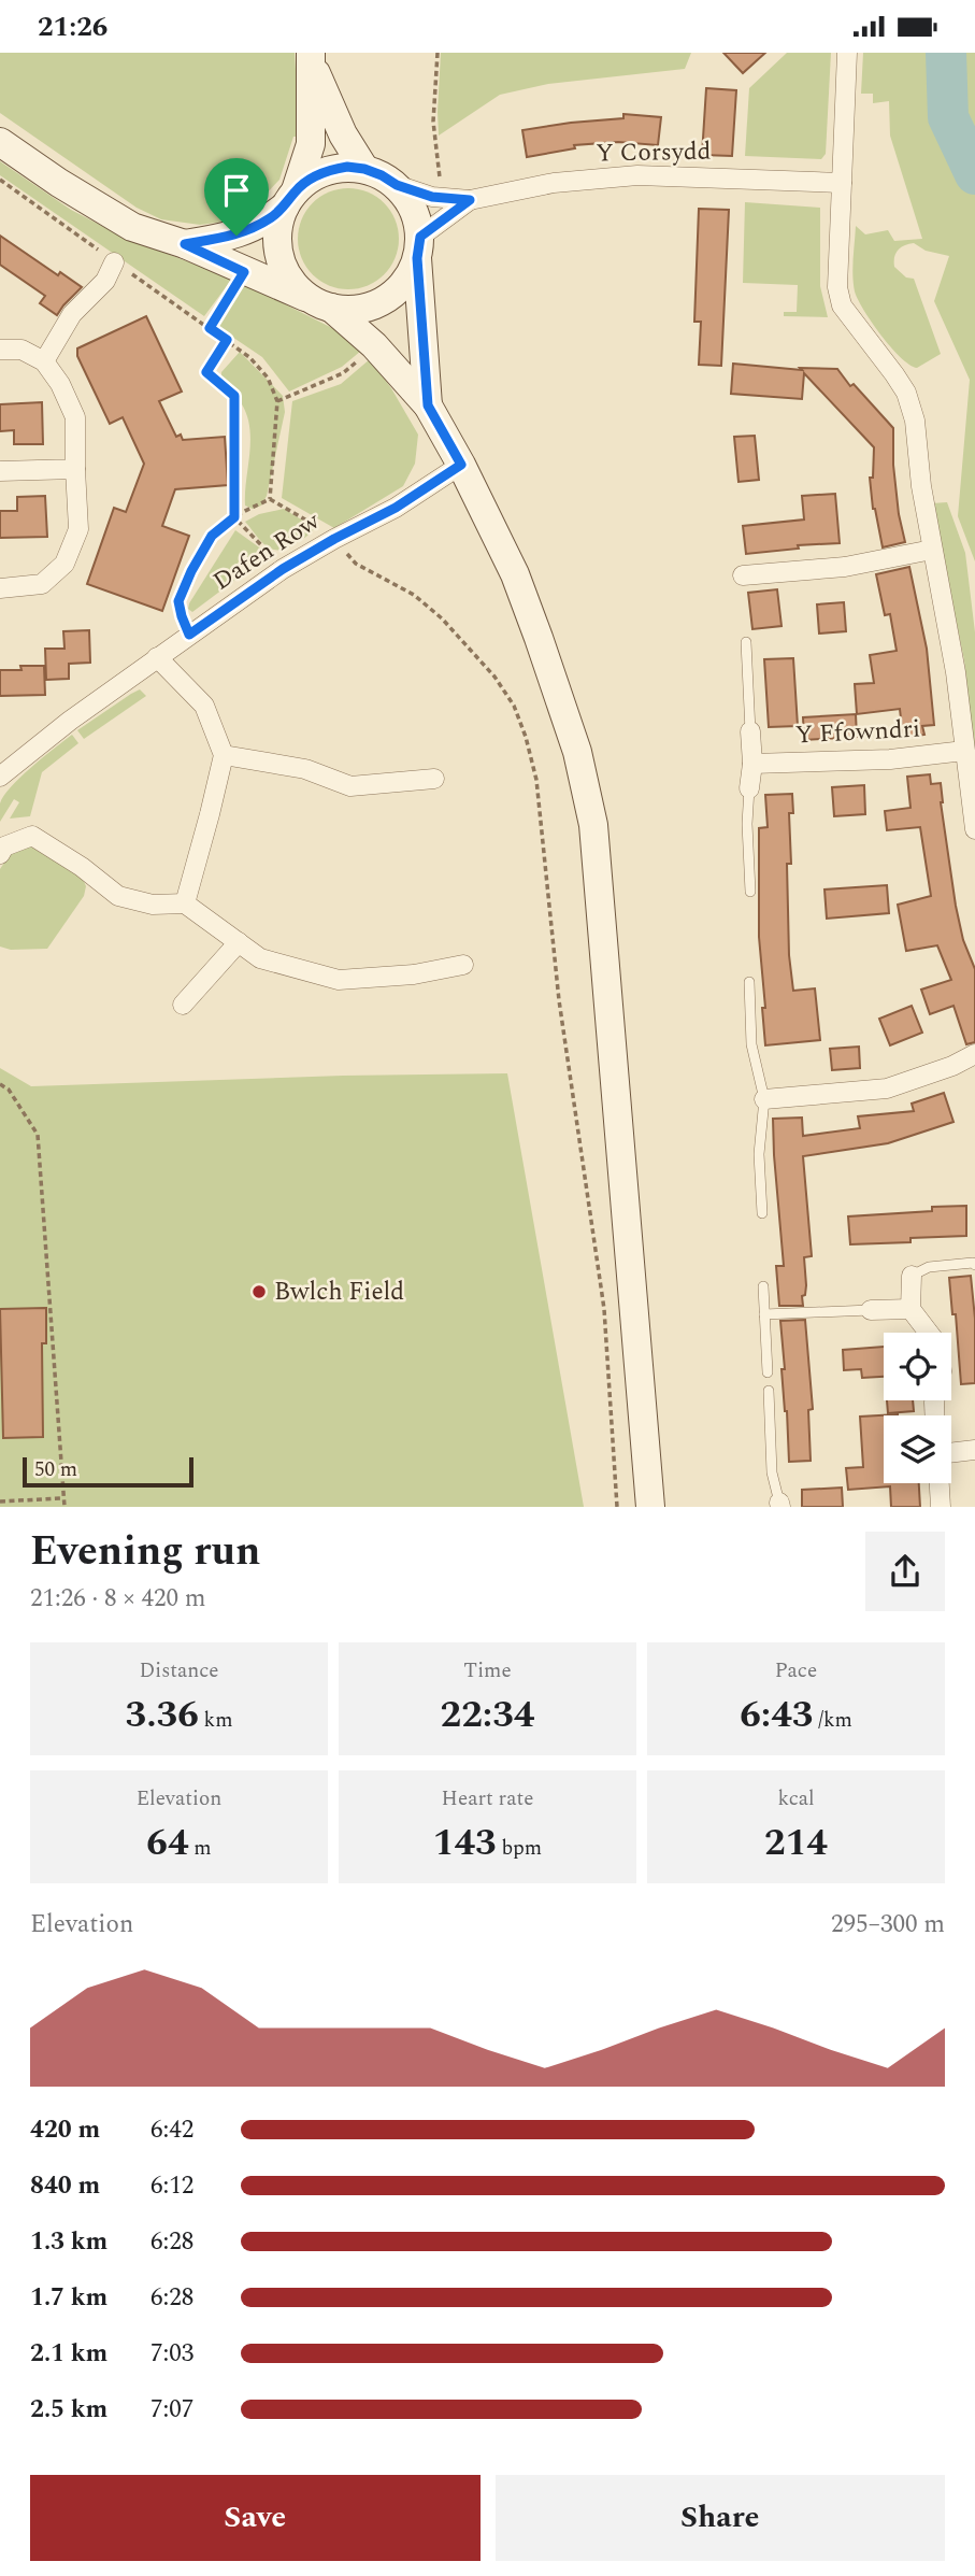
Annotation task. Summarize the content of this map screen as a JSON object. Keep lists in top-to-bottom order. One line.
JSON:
{"streets":{"street":["Y Corsydd","Dafen Row","Y Ffowndri"]},"places":["Bwlch Field"],"scale_bar":"50 m","page":{"status":"21:26","scale":"50 m","heading":["Evening run","21:26 · 8 × 420 m"],"stats":[["Distance","3.36 km"],["Time","22:34"],["Pace","6:43 /km"],["Elevation","64 m"],["Heart rate","143 bpm"],["kcal","214"]],"chart":["Elevation","295–300 m"],"list":[{"name":"420 m","note":"6:42"},{"name":"840 m","note":"6:12"},{"name":"1.3 km","note":"6:28"},{"name":"1.7 km","note":"6:28"},{"name":"2.1 km","note":"7:03"},{"name":"2.5 km","note":"7:07"}],"buttons":["Save","Share"]}}
